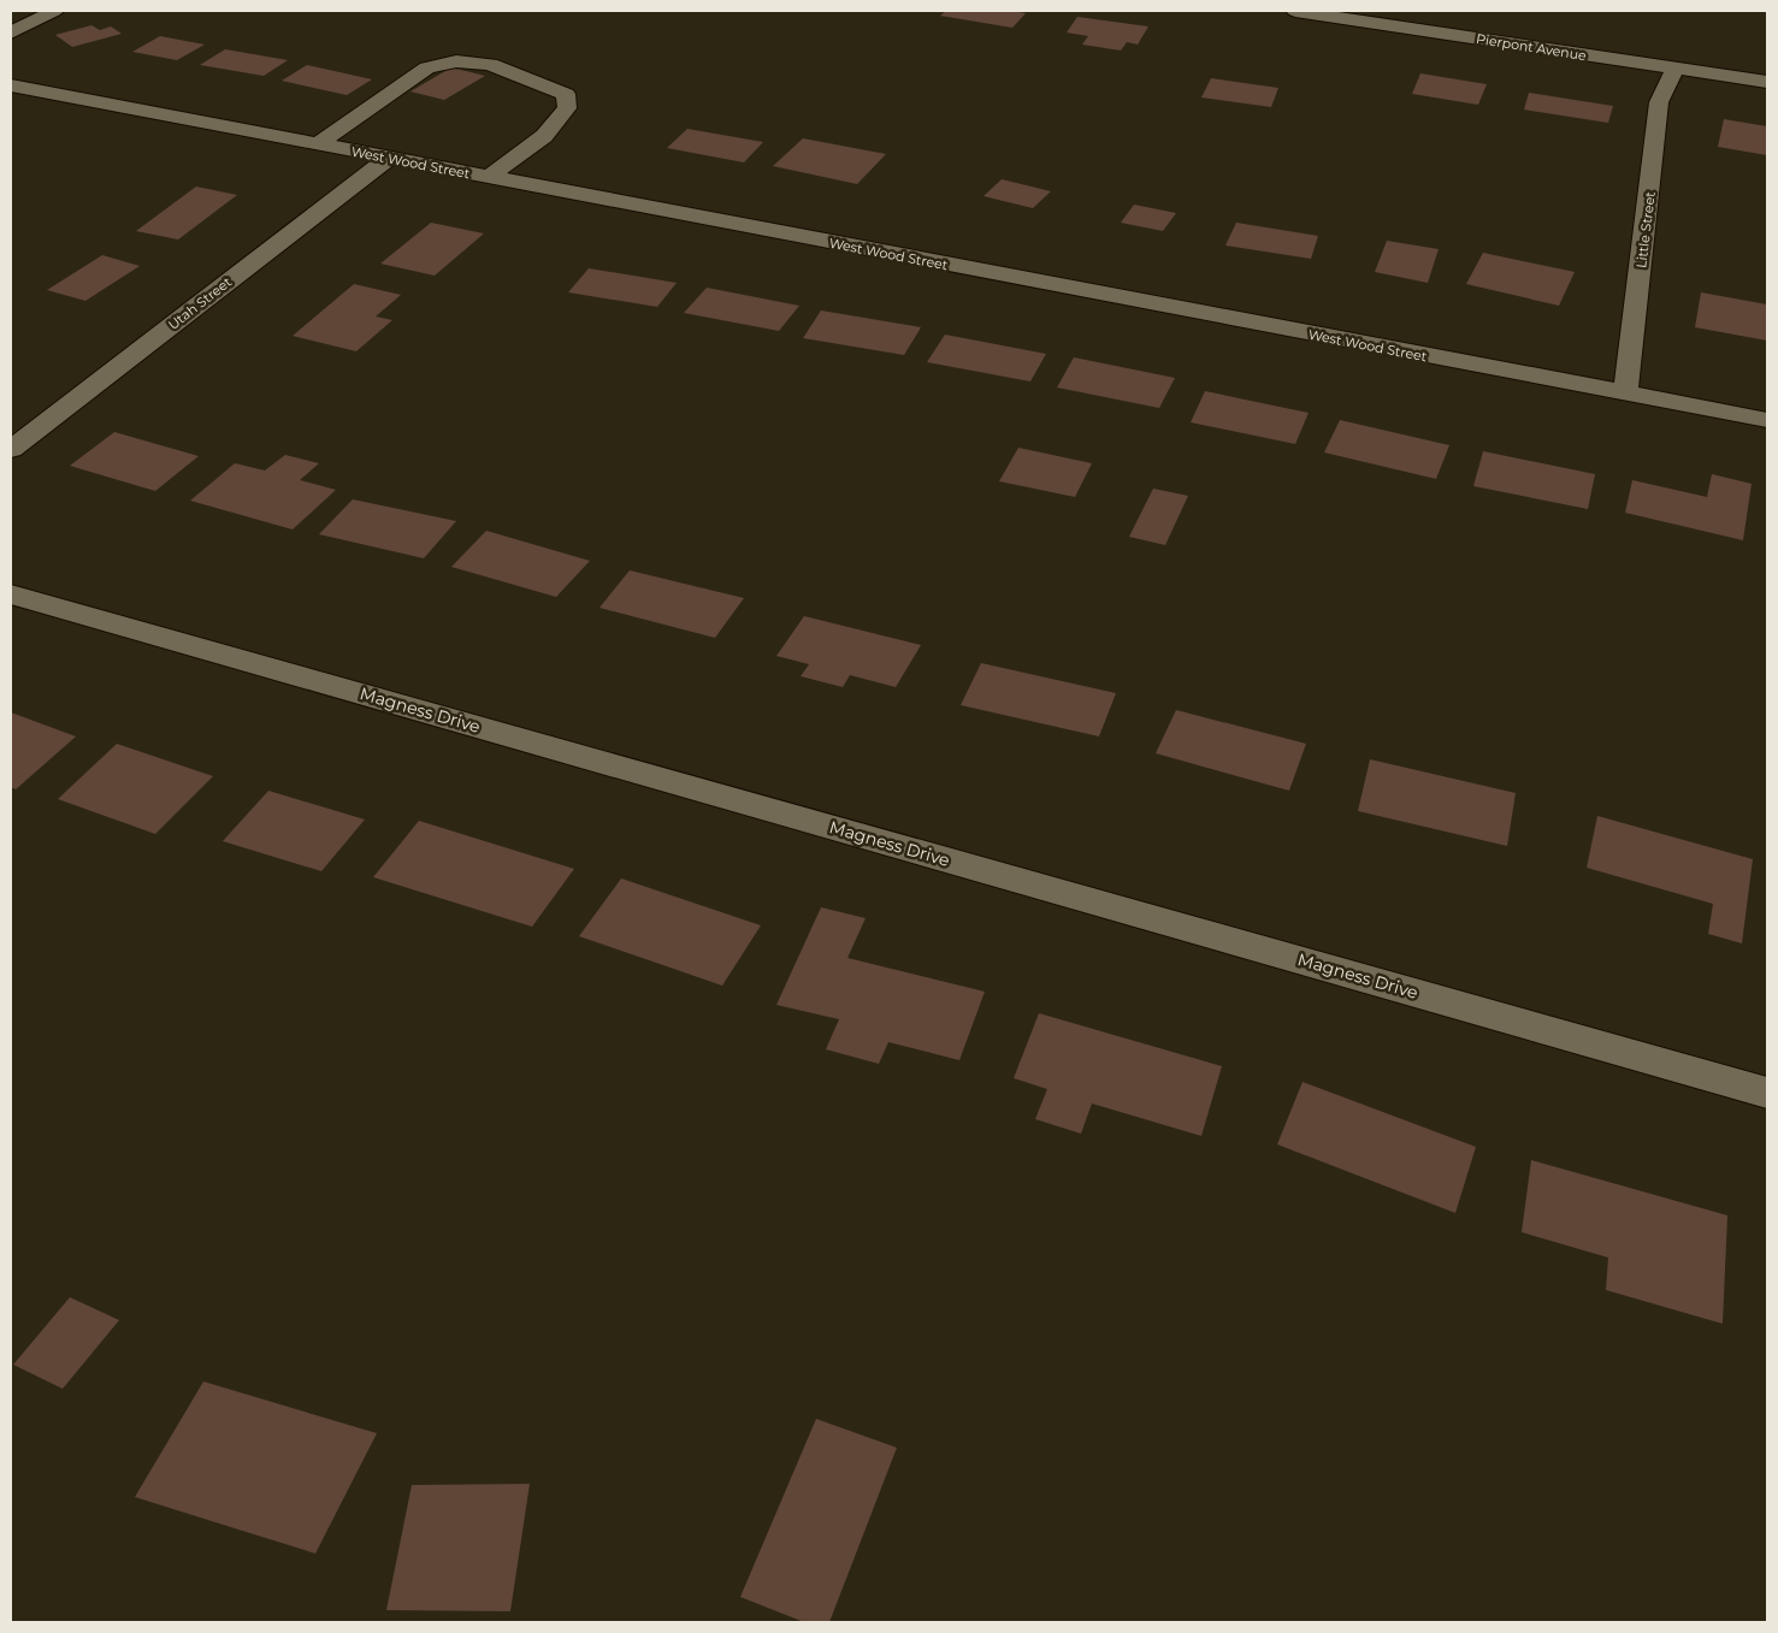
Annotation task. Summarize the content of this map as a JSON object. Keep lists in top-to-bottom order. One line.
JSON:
{"streets":{"street":["Pierpont Avenue","West Wood Street","Little Street","Utah Street","Magness Drive"]},"crossings":[["Pierpont Avenue","Little Street"],["West Wood Street","Little Street"],["West Wood Street","Utah Street"]]}
